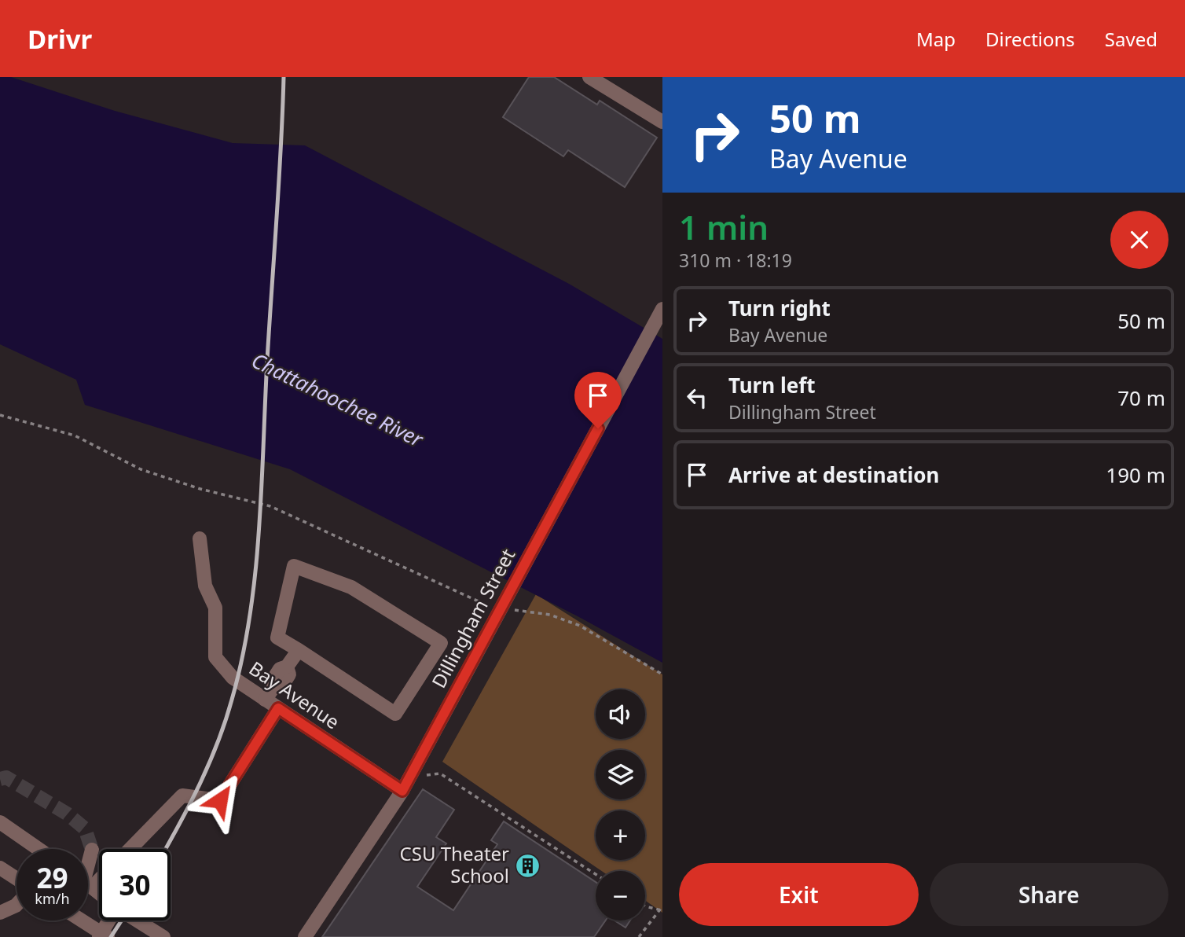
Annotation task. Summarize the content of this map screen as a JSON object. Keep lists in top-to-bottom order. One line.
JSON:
{"streets":{"street":["Dillingham Street","Bay Avenue"]},"crossings":[["Dillingham Street","Bay Avenue"]],"water":["Chattahoochee River"],"places":{"building":["CSU Theater School"]},"page":{"header":"Drivr","nav":["Map","Directions","Saved"],"turn":["50 m","Bay Avenue"],"heading":["1 min","310 m · 18:19"],"list":[{"name":"Turn right","note":"Bay Avenue","value":"50 m"},{"name":"Turn left","note":"Dillingham Street","value":"70 m"},{"name":"Arrive at destination","value":"190 m"}],"map_buttons":["+","−"],"speed":"29 km/h","limit":"30","buttons":["Exit","Share"]}}
